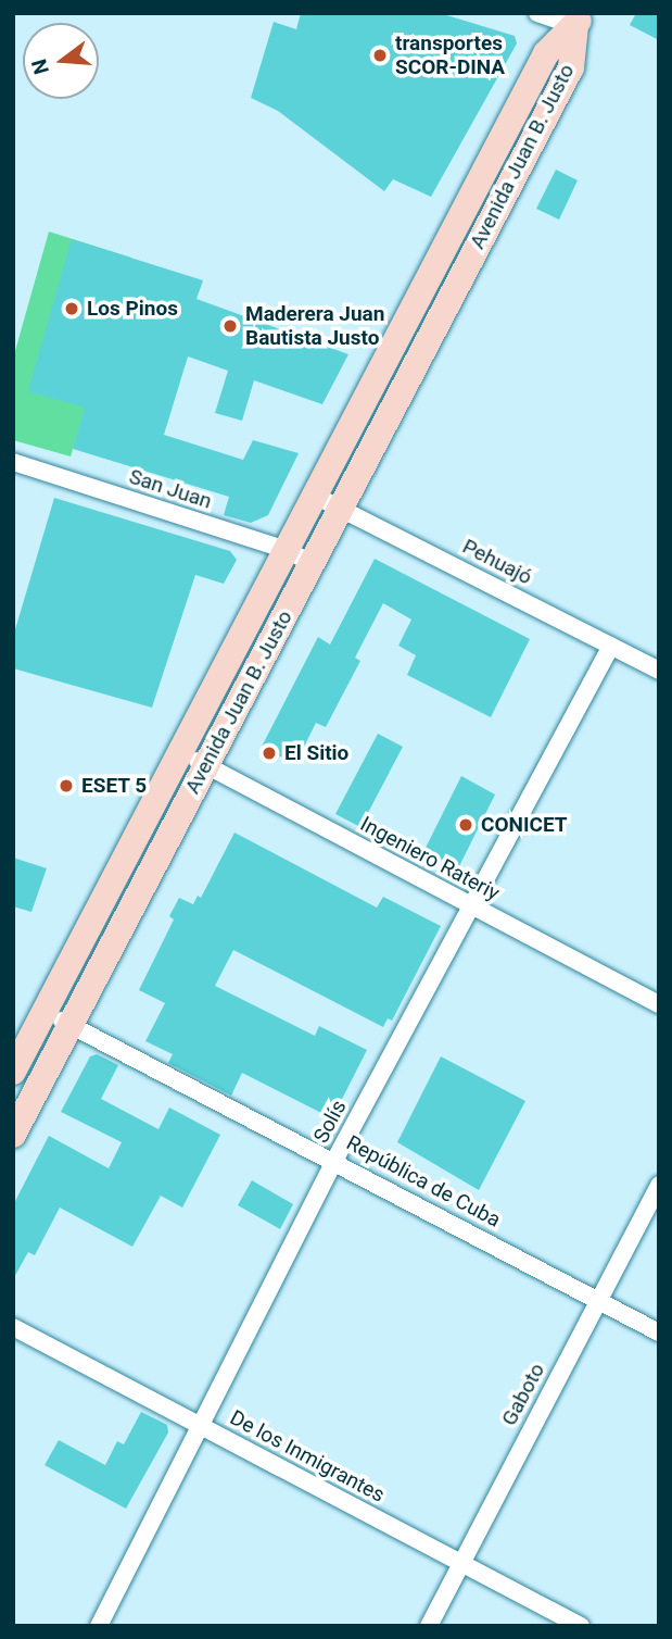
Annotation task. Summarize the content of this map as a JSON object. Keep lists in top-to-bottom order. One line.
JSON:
{"streets":{"main road":["Avenida Juan B. Justo"],"street":["San Juan","Pehuajó","Ingeniero Rateriy","Solís","República de Cuba","Gaboto","De los Inmigrantes"]},"crossings":[["Avenida Juan B. Justo","San Juan"],["Avenida Juan B. Justo","Pehuajó"],["Avenida Juan B. Justo","Ingeniero Rateriy"],["Avenida Juan B. Justo","República de Cuba"],["Pehuajó","Solís"],["Ingeniero Rateriy","Solís"],["Solís","República de Cuba"],["Solís","De los Inmigrantes"],["República de Cuba","Gaboto"],["Gaboto","De los Inmigrantes"]],"places":["transportes SCOR-DINA","Los Pinos","Maderera Juan Bautista Justo","El Sitio","ESET 5","CONICET"],"north":"left"}
